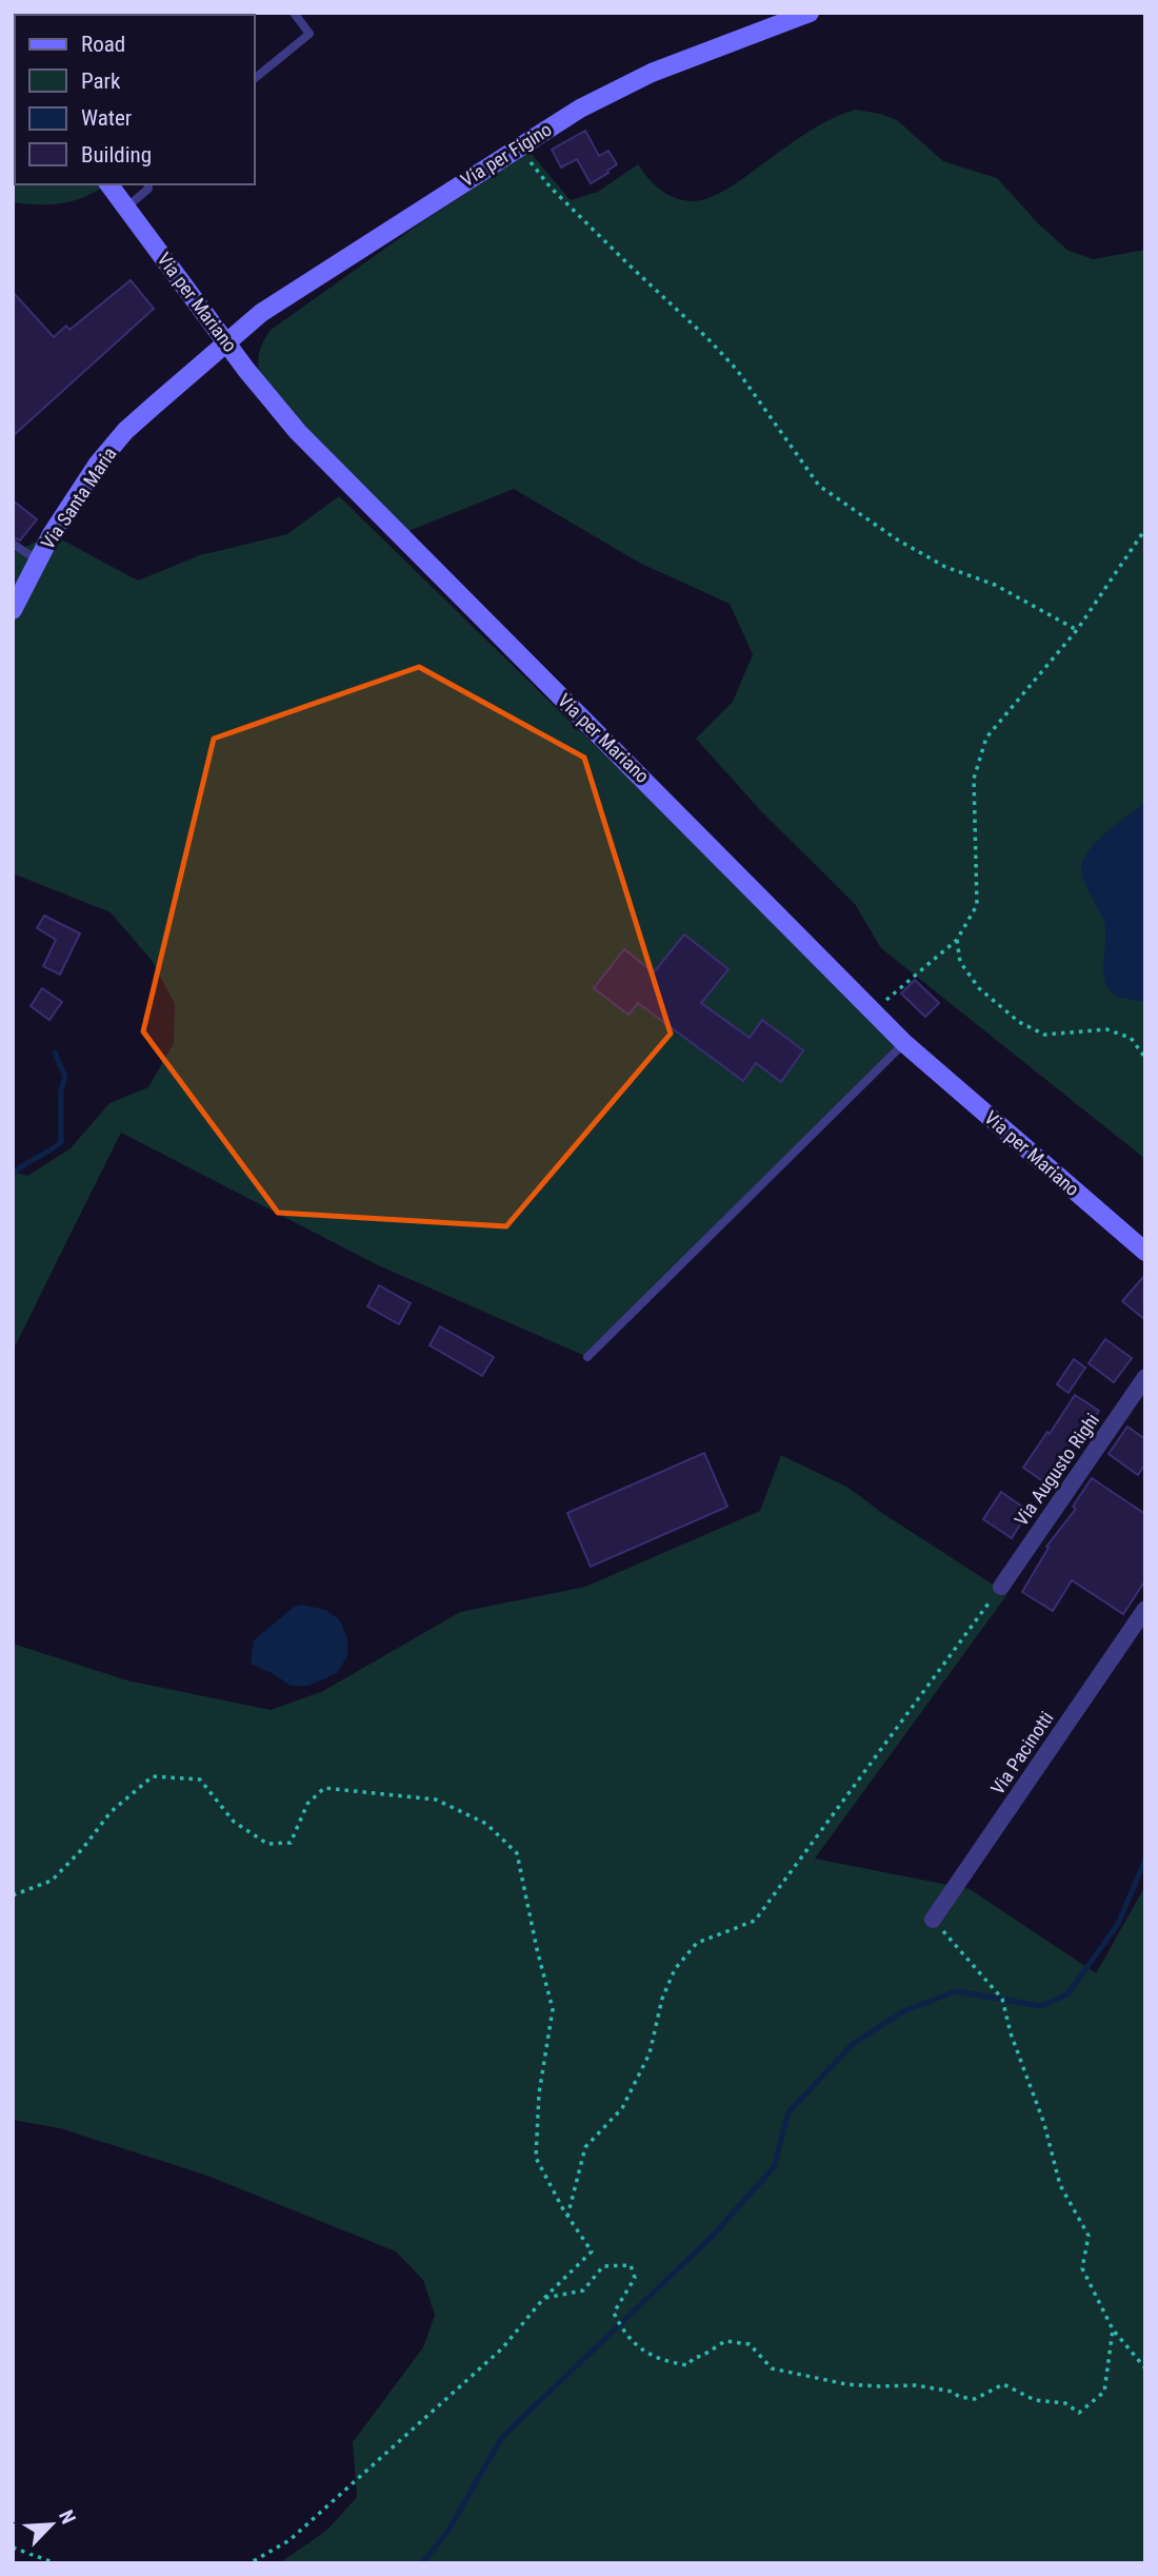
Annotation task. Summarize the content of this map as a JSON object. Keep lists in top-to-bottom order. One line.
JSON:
{"streets":{"street":["Via per Figino","Via per Mariano","Via Santa Maria","Via Augusto Righi","Via Pacinotti"]},"crossings":[["Via per Figino","Via per Mariano"],["Via per Figino","Via Santa Maria"],["Via per Mariano","Via Santa Maria"]],"legend":["Road","Park","Water","Building"],"north":"top right"}
